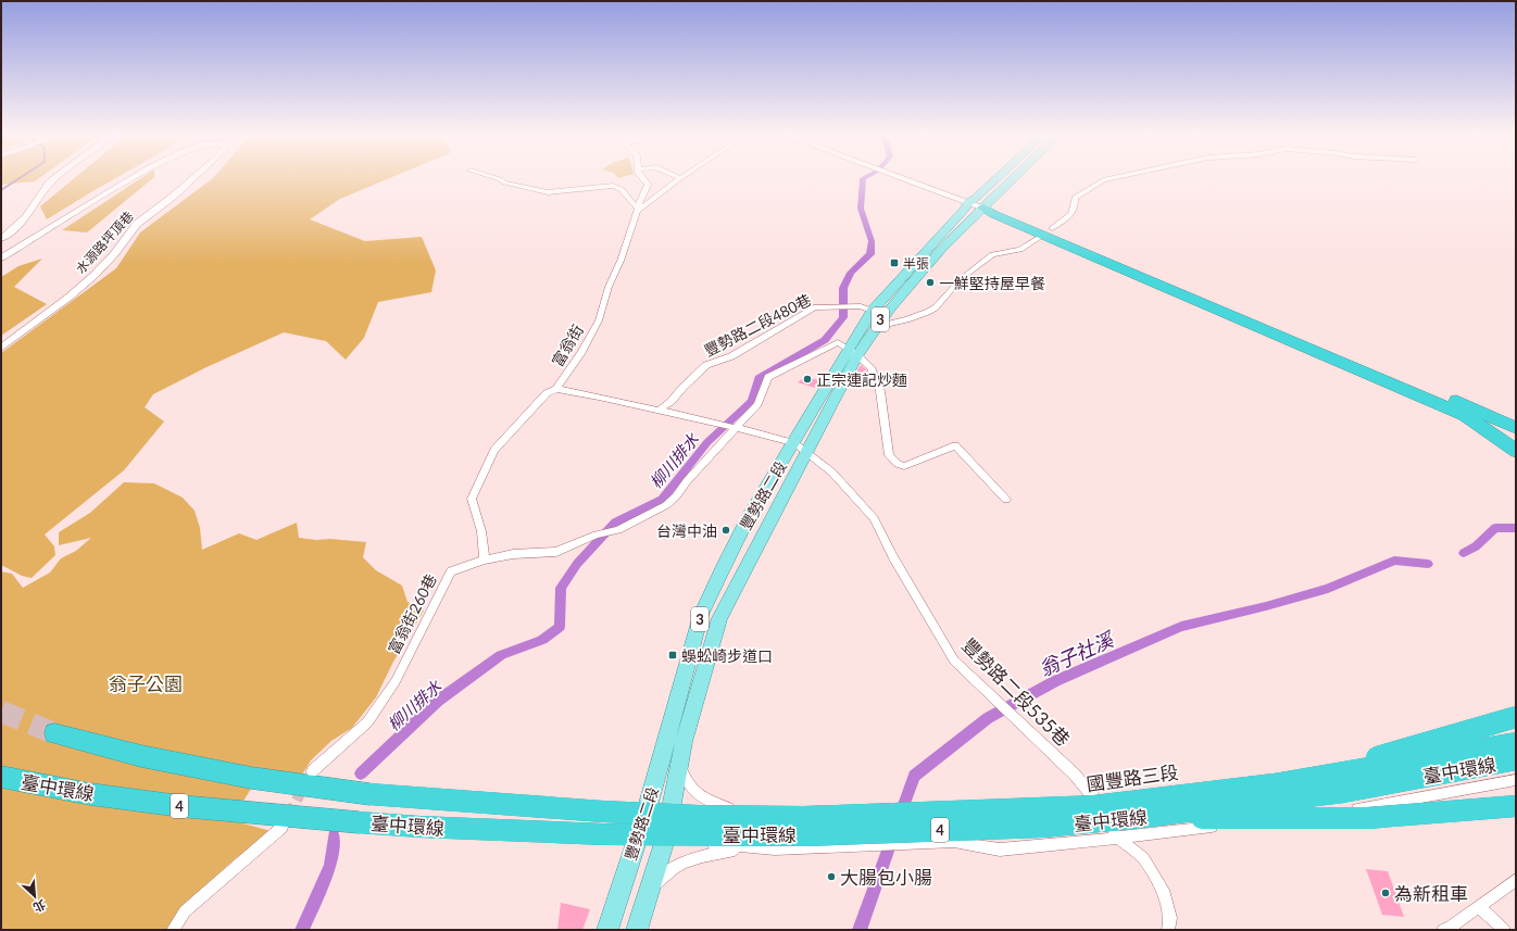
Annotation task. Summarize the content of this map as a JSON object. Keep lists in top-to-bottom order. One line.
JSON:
{"streets":{"highway":["臺中環線","4"],"main road":["3","豐勢路二段"],"street":["水源路坪頂巷","豐勢路二段480巷","富翁街","富翁街260巷","豐勢路二段535巷","國豐路三段"]},"crossings":[["豐勢路二段480巷","富翁街"],["豐勢路二段480巷","豐勢路二段"],["富翁街","豐勢路二段"],["富翁街","富翁街260巷"],["富翁街","豐勢路二段535巷"],["豐勢路二段","富翁街260巷"],["豐勢路二段","豐勢路二段535巷"],["豐勢路二段","國豐路三段"],["豐勢路二段535巷","國豐路三段"]],"water":["柳川排水","翁子社溪"],"parks":["翁子公園"],"places":{"transit":["半張","蜈蚣崎步道口"],"other":["一鮮堅持屋早餐","正宗連記炒麵","台灣中油","大腸包小腸","為新租車"]},"north":"bottom right"}
